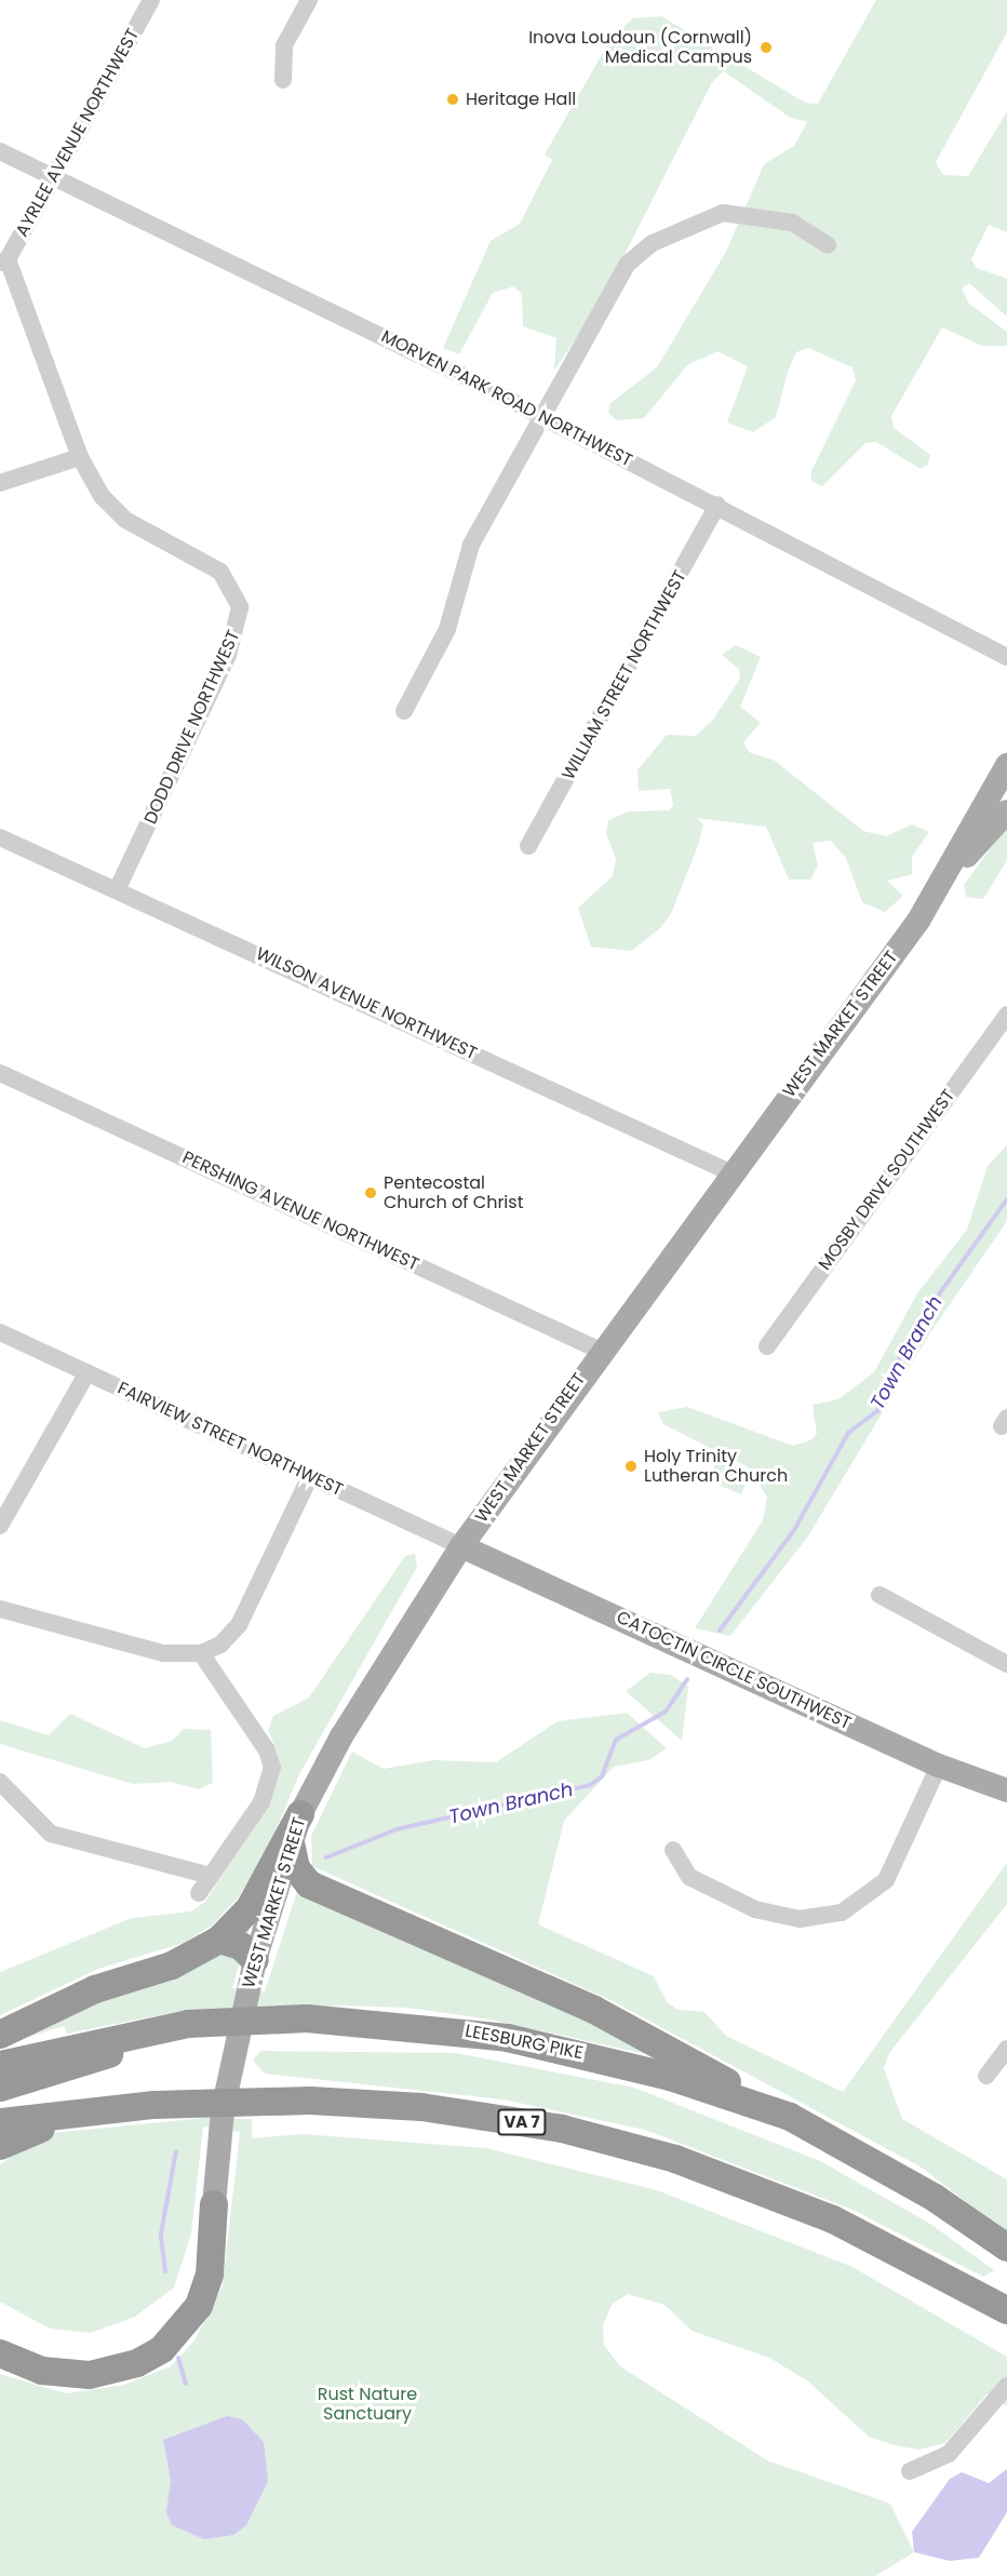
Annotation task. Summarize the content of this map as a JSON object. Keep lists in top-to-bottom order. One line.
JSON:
{"streets":{"highway":["LEESBURG PIKE","VA 7"],"main road":["WEST MARKET STREET","CATOCTIN CIRCLE SOUTHWEST"],"street":["AYRLEE AVENUE NORTHWEST","MORVEN PARK ROAD NORTHWEST","WILLIAM STREET NORTHWEST","DODD DRIVE NORTHWEST","WILSON AVENUE NORTHWEST","MOSBY DRIVE SOUTHWEST","PERSHING AVENUE NORTHWEST","FAIRVIEW STREET NORTHWEST"]},"crossings":[["AYRLEE AVENUE NORTHWEST","MORVEN PARK ROAD NORTHWEST"],["AYRLEE AVENUE NORTHWEST","DODD DRIVE NORTHWEST"],["MORVEN PARK ROAD NORTHWEST","WILLIAM STREET NORTHWEST"],["DODD DRIVE NORTHWEST","WILSON AVENUE NORTHWEST"],["WILSON AVENUE NORTHWEST","WEST MARKET STREET"],["WEST MARKET STREET","PERSHING AVENUE NORTHWEST"],["WEST MARKET STREET","FAIRVIEW STREET NORTHWEST"],["WEST MARKET STREET","CATOCTIN CIRCLE SOUTHWEST"],["FAIRVIEW STREET NORTHWEST","CATOCTIN CIRCLE SOUTHWEST"]],"water":["Town Branch"],"parks":["Rust Nature Sanctuary"],"places":["Inova Loudoun (Cornwall) Medical Campus","Heritage Hall","Pentecostal Church of Christ","Holy Trinity Lutheran Church"]}
